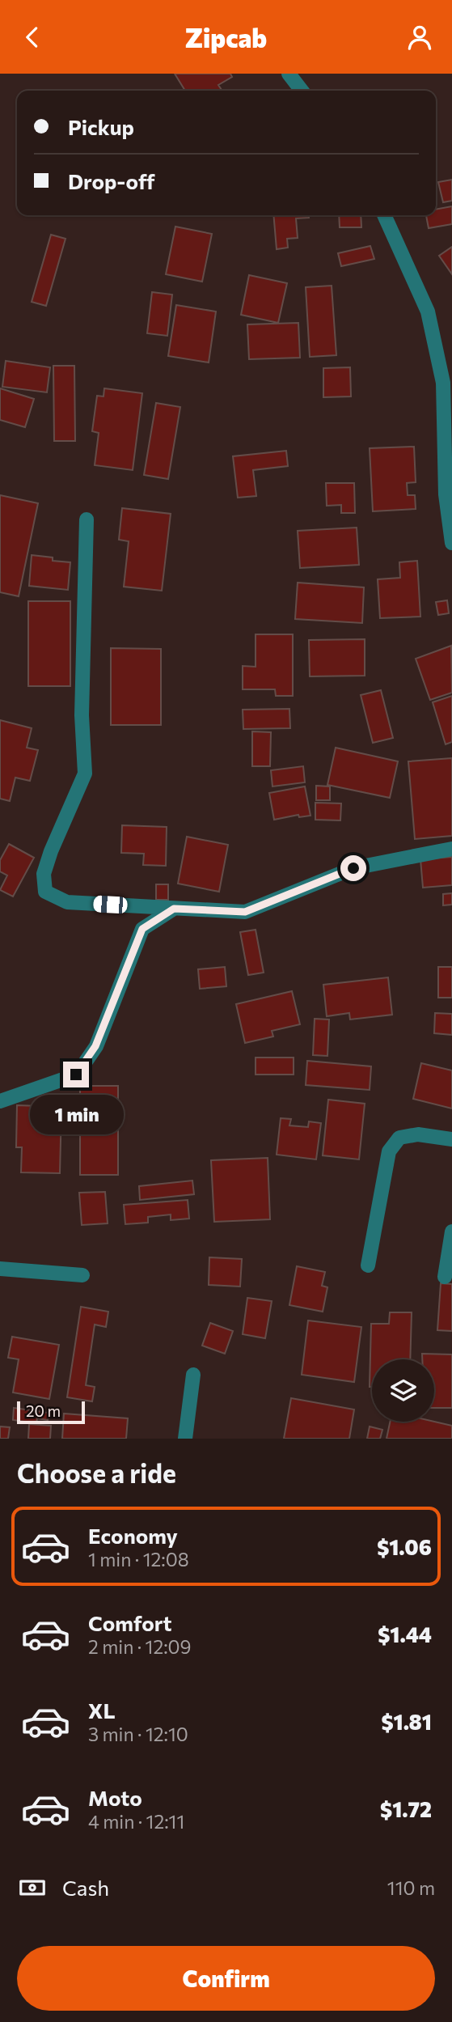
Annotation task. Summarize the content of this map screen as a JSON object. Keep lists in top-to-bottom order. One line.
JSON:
{"scale_bar":"20 m","page":{"header":"Zipcab","banner":["Pickup","Drop-off"],"bubble":"1 min","scale":"20 m","heading":"Choose a ride","list":[{"name":"Economy","note":"1 min · 12:08","value":"$1.06"},{"name":"Comfort","note":"2 min · 12:09","value":"$1.44"},{"name":"XL","note":"3 min · 12:10","value":"$1.81"},{"name":"Moto","note":"4 min · 12:11","value":"$1.72"}],"pay":["Cash","110 m"],"buttons":"Confirm"}}
